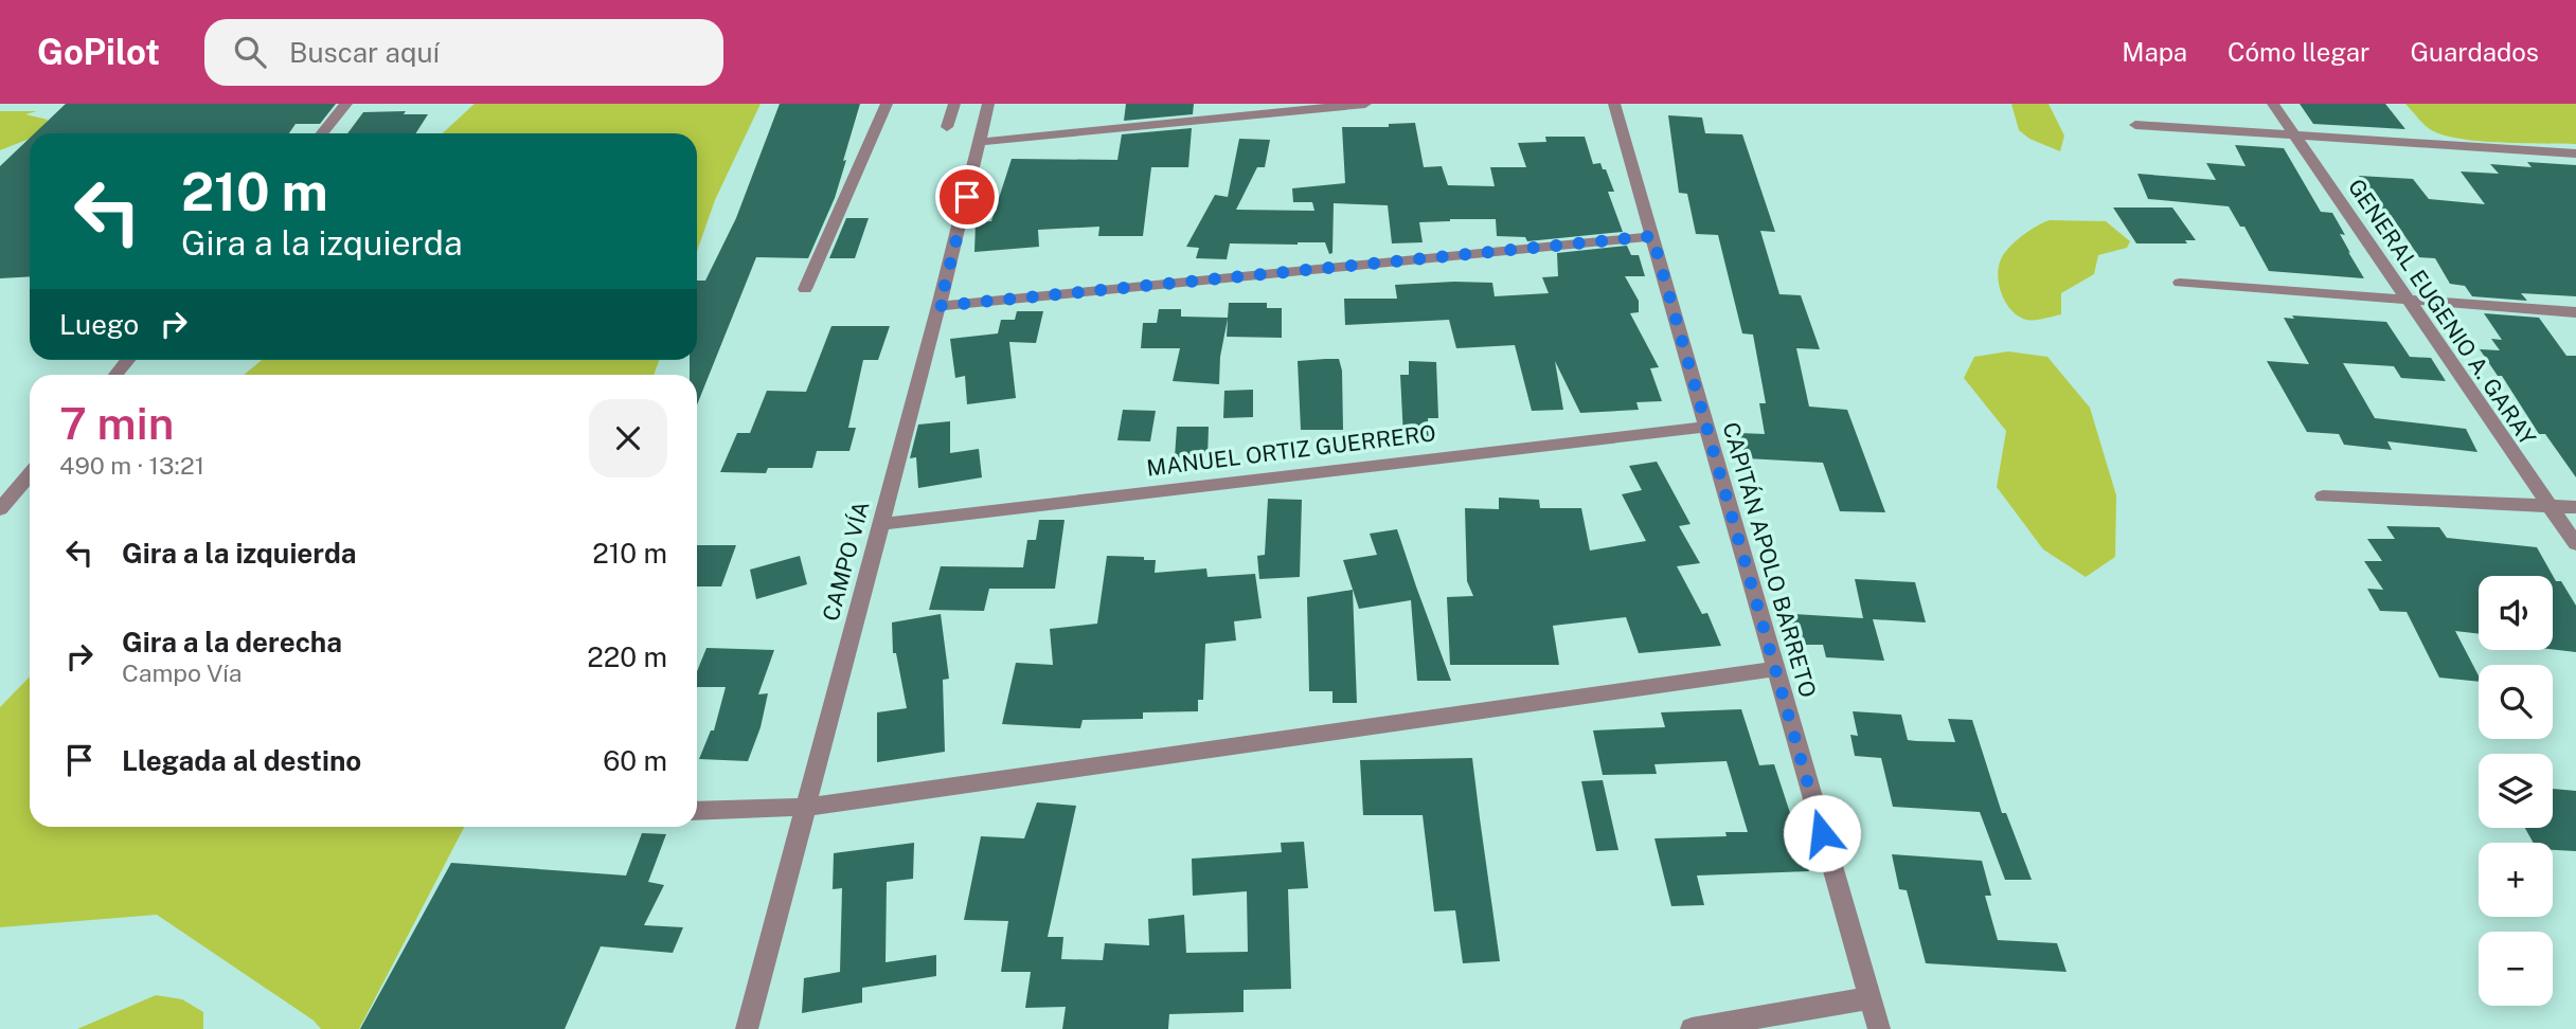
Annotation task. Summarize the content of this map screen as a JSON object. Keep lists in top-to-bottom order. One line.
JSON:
{"streets":{"street":["GENERAL EUGENIO A. GARAY","MANUEL ORTIZ GUERRERO","CAPITÁN APOLO BARRETO","CAMPO VÍA"]},"crossings":[["MANUEL ORTIZ GUERRERO","CAPITÁN APOLO BARRETO"],["MANUEL ORTIZ GUERRERO","CAMPO VÍA"]],"page":{"header":"GoPilot","search":"Buscar aquí","nav":["Mapa","Cómo llegar","Guardados"],"turn":["210 m","Gira a la izquierda"],"then":"Luego","heading":["7 min","490 m · 13:21"],"list":[{"name":"Gira a la izquierda","value":"210 m"},{"name":"Gira a la derecha","note":"Campo Vía","value":"220 m"},{"name":"Llegada al destino","value":"60 m"}],"map_buttons":["+","−"]}}
